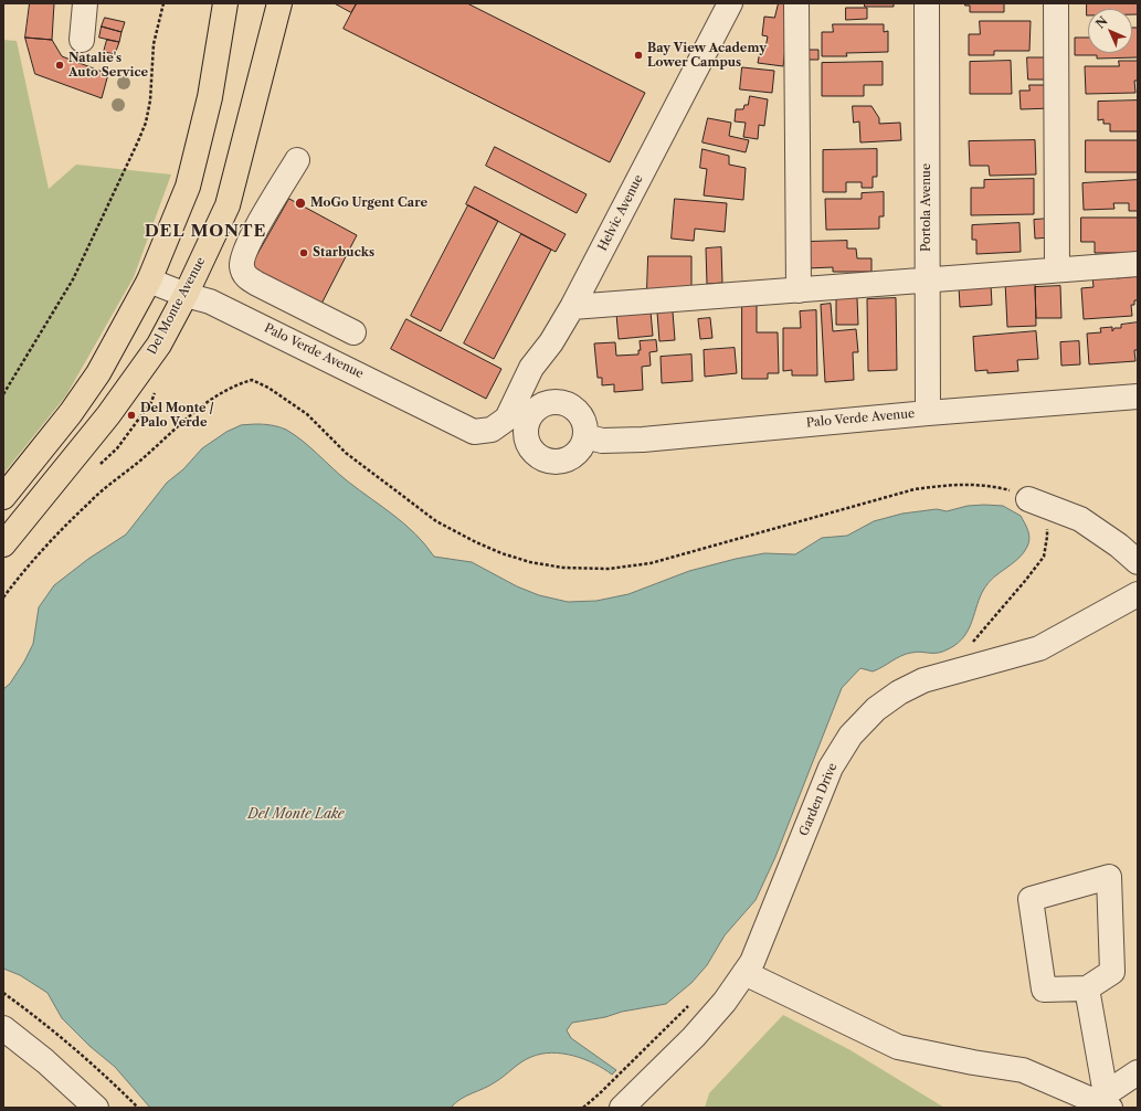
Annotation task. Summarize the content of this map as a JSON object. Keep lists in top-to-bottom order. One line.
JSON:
{"streets":{"main road":["Del Monte Avenue"],"street":["Portola Avenue","Helvic Avenue","Palo Verde Avenue","Garden Drive"]},"crossings":[["Portola Avenue","Palo Verde Avenue"],["Helvic Avenue","Palo Verde Avenue"],["Del Monte Avenue","Palo Verde Avenue"]],"districts":["DEL MONTE"],"water":["Del Monte Lake"],"places":["Bay View Academy Lower Campus","Natalie's Auto Service","MoGo Urgent Care","Starbucks","Del Monte / Palo Verde"],"north":"top left"}
